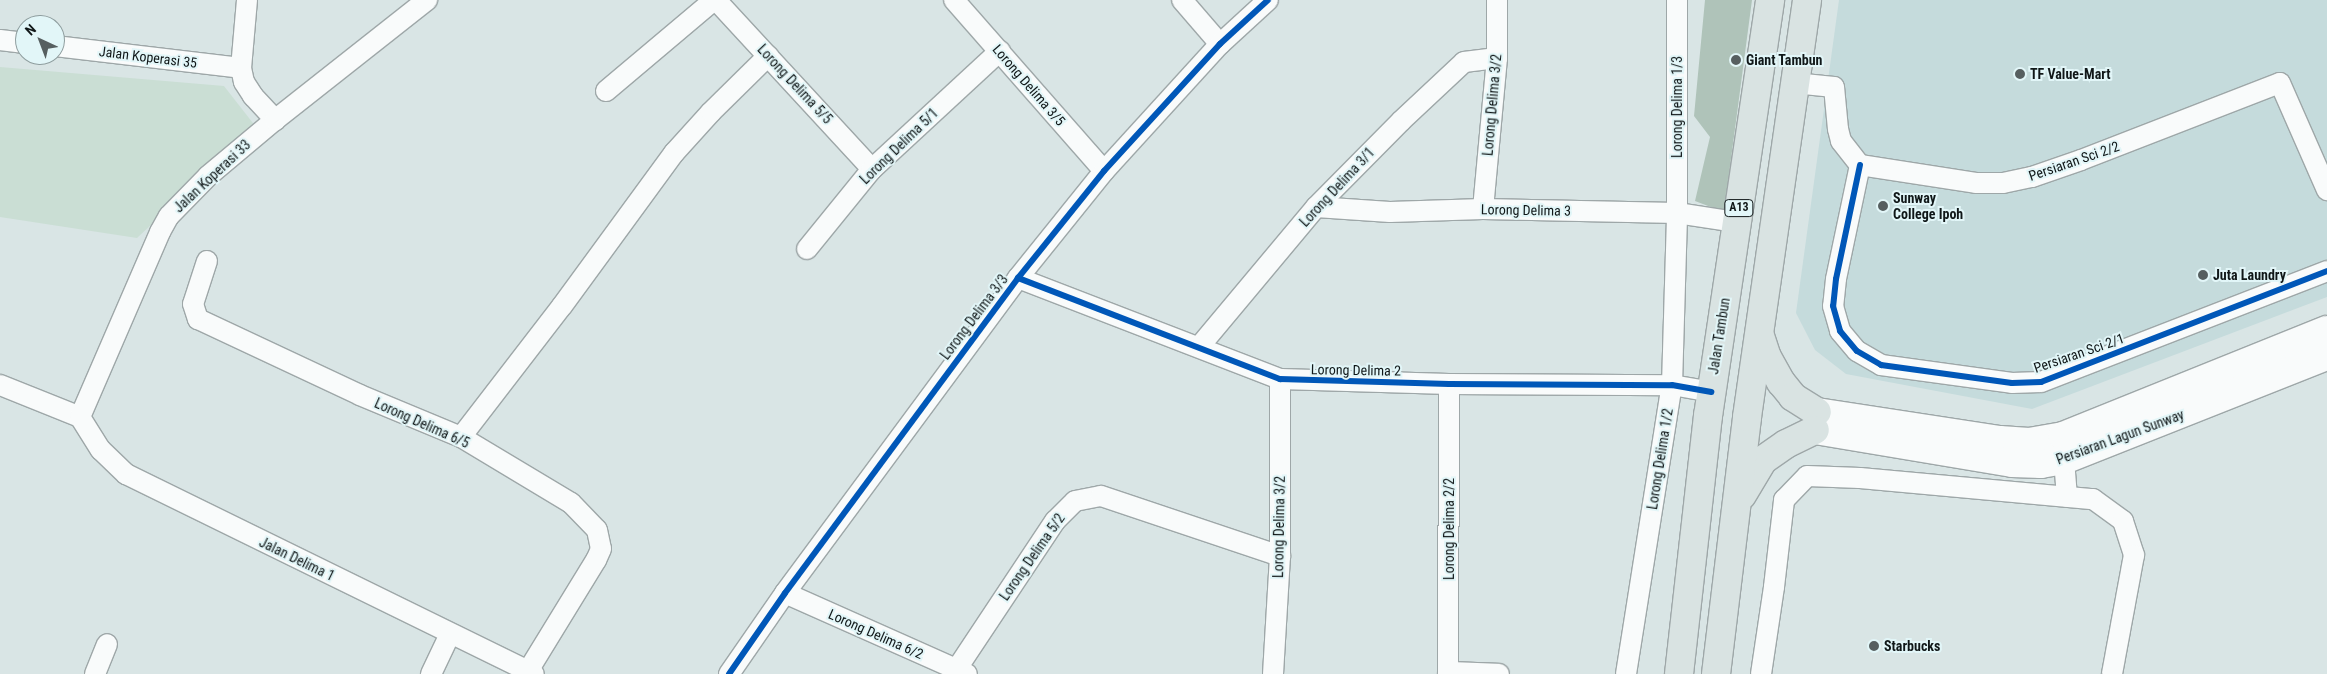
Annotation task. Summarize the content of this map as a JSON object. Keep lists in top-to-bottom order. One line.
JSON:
{"streets":{"main road":["A13","Jalan Tambun","Persiaran Lagun Sunway"],"street":["Jalan Koperasi 35","Lorong Delima 5/5","Lorong Delima 3/5","Lorong Delima 3/2","Lorong Delima 1/3","Lorong Delima 5/1","Persiaran Sci 2/2","Jalan Koperasi 33","Lorong Delima 3/1","Lorong Delima 3","Lorong Delima 3/3","Persiaran Sci 2/1","Lorong Delima 2","Lorong Delima 6/5","Lorong Delima 1/2","Lorong Delima 2/2","Lorong Delima 5/2","Jalan Delima 1","Lorong Delima 6/2"]},"crossings":[["Lorong Delima 5/5","Lorong Delima 5/1"],["Lorong Delima 3/5","Lorong Delima 5/1"],["Lorong Delima 3/5","Lorong Delima 3/3"],["Lorong Delima 3/2","Lorong Delima 3/1"],["Lorong Delima 3/2","Lorong Delima 3"],["Lorong Delima 3/2","Lorong Delima 2"],["Lorong Delima 3/2","Lorong Delima 5/2"],["Lorong Delima 1/3","Lorong Delima 3"],["Lorong Delima 1/3","Lorong Delima 1/2"],["Persiaran Sci 2/2","Persiaran Sci 2/1"],["Jalan Koperasi 33","Jalan Delima 1"],["Lorong Delima 3/1","Lorong Delima 3"],["Lorong Delima 3/1","Lorong Delima 2"],["Lorong Delima 3","Jalan Tambun"],["Lorong Delima 3","Lorong Delima 1/2"],["Lorong Delima 3/3","Lorong Delima 2"],["Lorong Delima 3/3","Lorong Delima 6/2"],["Jalan Tambun","Lorong Delima 2"],["Lorong Delima 2","Lorong Delima 1/2"],["Lorong Delima 2","Lorong Delima 2/2"],["Lorong Delima 6/5","Jalan Delima 1"],["Lorong Delima 5/2","Lorong Delima 6/2"]],"places":["Giant Tambun","TF Value-Mart","Sunway College Ipoh","Juta Laundry","Starbucks"],"north":"top left"}
